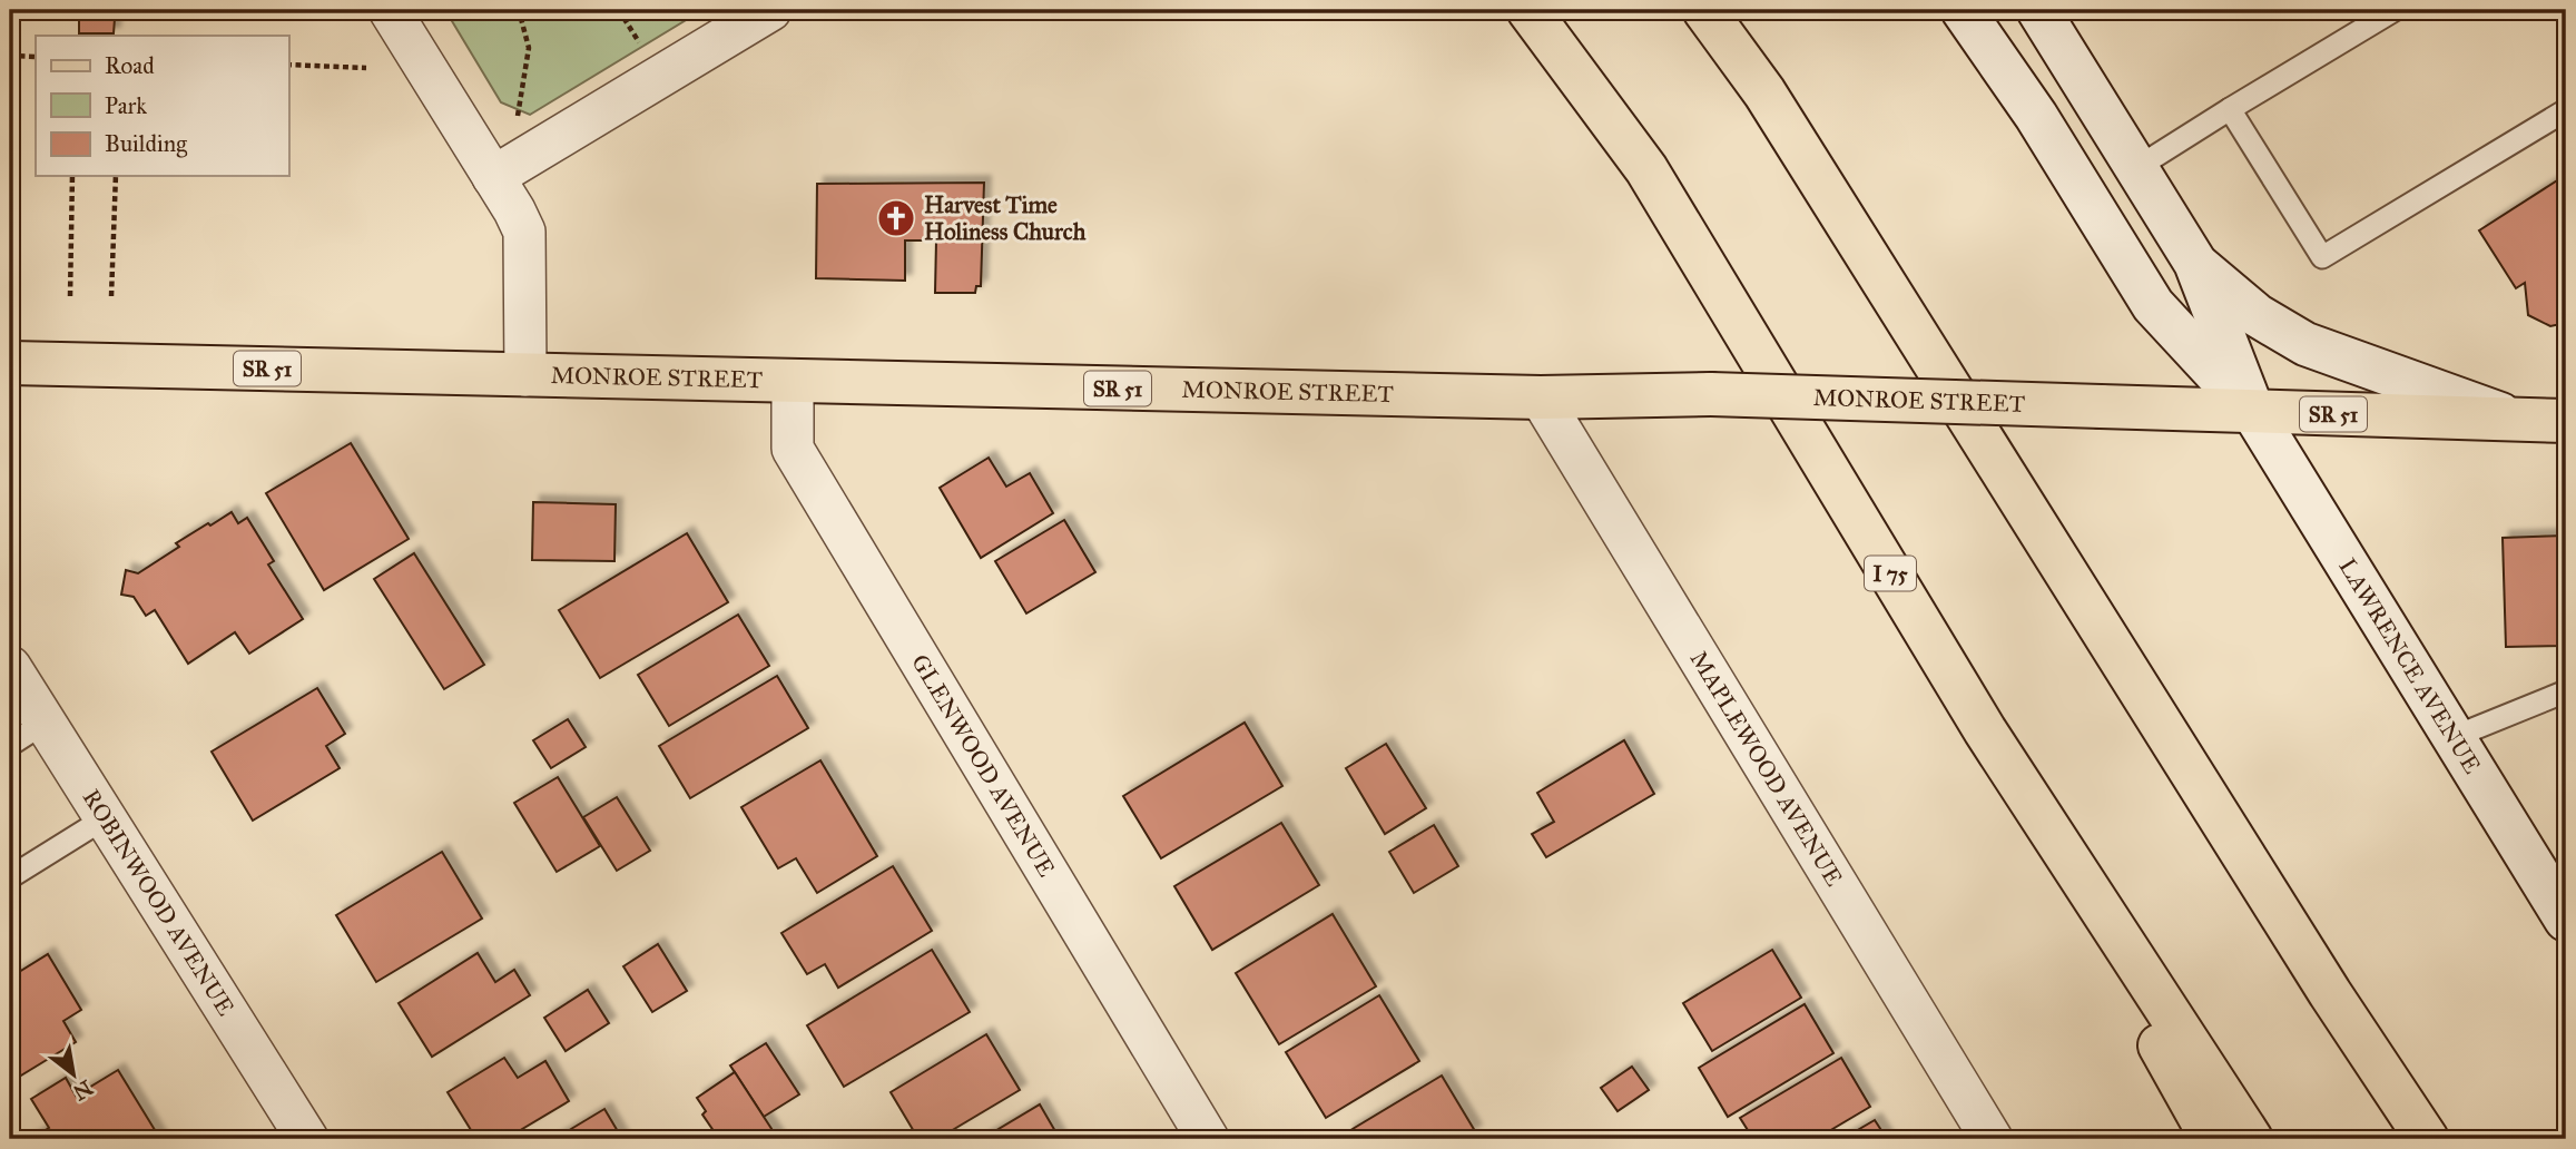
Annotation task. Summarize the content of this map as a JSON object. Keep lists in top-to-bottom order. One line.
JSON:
{"streets":{"main road":["SR 51","MONROE STREET","I 75"],"street":["LAWRENCE AVENUE","GLENWOOD AVENUE","MAPLEWOOD AVENUE","ROBINWOOD AVENUE"]},"crossings":[["MONROE STREET","LAWRENCE AVENUE"],["MONROE STREET","GLENWOOD AVENUE"],["MONROE STREET","MAPLEWOOD AVENUE"]],"places":{"church":["Harvest Time Holiness Church"]},"legend":["Road","Park","Building"],"north":"bottom right"}
